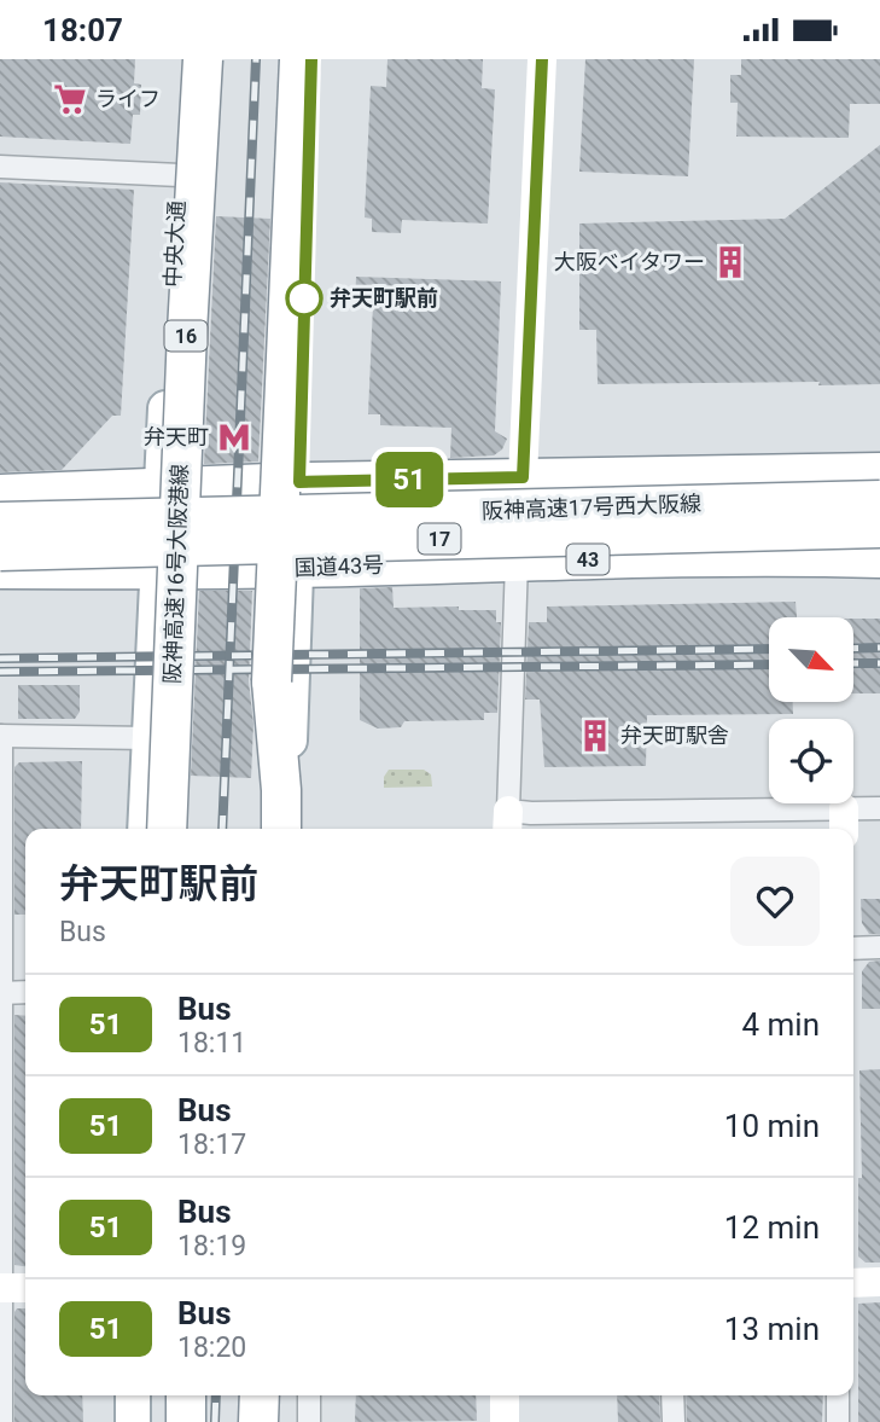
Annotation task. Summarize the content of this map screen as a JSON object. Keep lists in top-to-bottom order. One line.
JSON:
{"streets":{"highway":["16","阪神高速17号西大阪線","17","43","国道43号","阪神高速16号大阪港線"],"main road":["中央大通"]},"crossings":[["中央大通","国道43号"],["阪神高速17号西大阪線","17"]],"places":{"supermarket":["ライフ"],"building":["大阪ベイタワー","弁天町駅舎"],"other":["弁天町駅前"],"metro station":["弁天町"]},"lines":["bus line 51"],"north":"bottom right","page":{"status":"18:07","on_map":"51","heading":["弁天町駅前","Bus"],"list":[{"mark":"51","name":"Bus","note":"18:11","value":"4 min"},{"mark":"51","name":"Bus","note":"18:17","value":"10 min"},{"mark":"51","name":"Bus","note":"18:19","value":"12 min"},{"mark":"51","name":"Bus","note":"18:20","value":"13 min"}]}}
